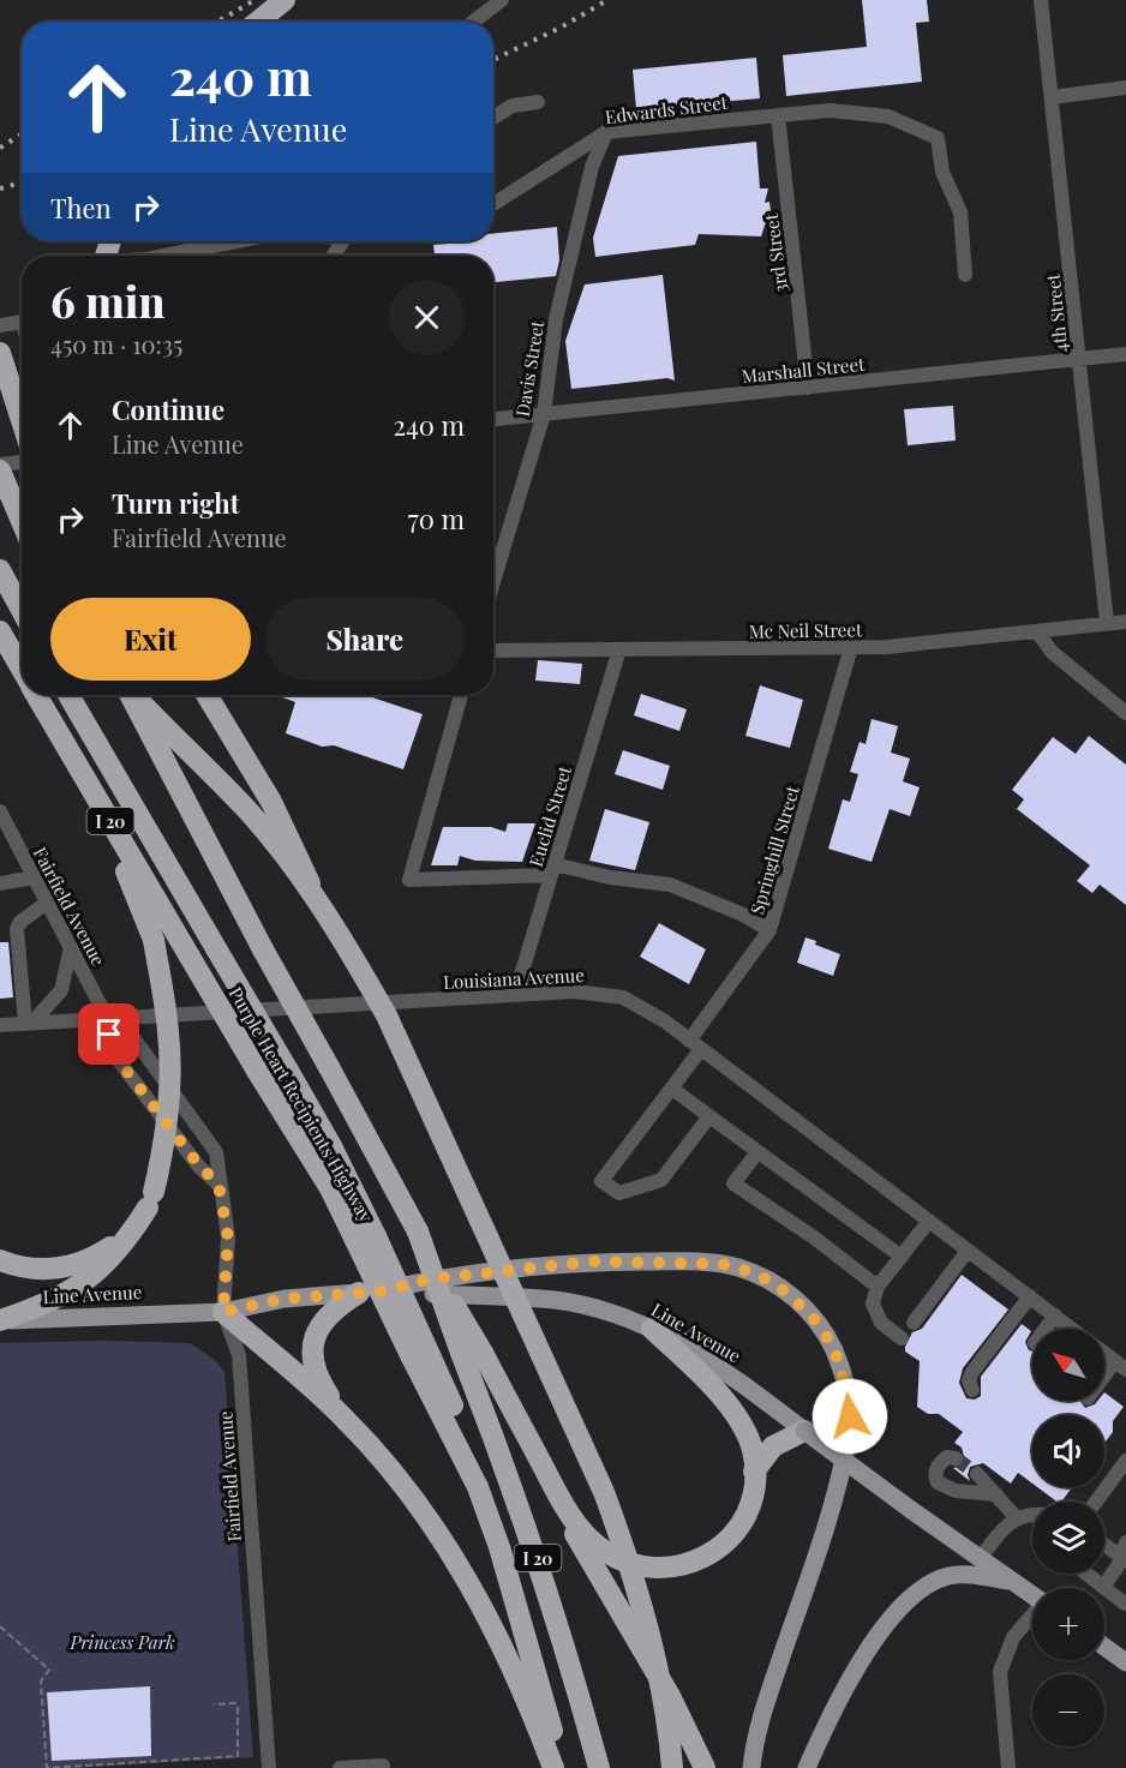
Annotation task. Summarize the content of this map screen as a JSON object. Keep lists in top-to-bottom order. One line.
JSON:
{"streets":{"highway":["I 20","Purple Heart Recipients Highway"],"main road":["Line Avenue"],"street":["Edwards Street","3rd Street","4th Street","Davis Street","Marshall Street","Mc Neil Street","Euclid Street","Springhill Street","Fairfield Avenue","Louisiana Avenue"]},"crossings":[["Edwards Street","3rd Street"],["Edwards Street","Davis Street"],["3rd Street","Marshall Street"],["4th Street","Marshall Street"],["4th Street","Mc Neil Street"],["Davis Street","Marshall Street"],["Mc Neil Street","Euclid Street"],["Mc Neil Street","Springhill Street"],["Euclid Street","Louisiana Avenue"],["I 20","Purple Heart Recipients Highway"],["Springhill Street","Louisiana Avenue"],["Fairfield Avenue","Louisiana Avenue"],["Fairfield Avenue","Line Avenue"]],"parks":["Princess Park"],"north":"top left","page":{"turn":["240 m","Line Avenue"],"then":"Then","heading":["6 min","450 m · 10:35"],"list":[{"name":"Continue","note":"Line Avenue","value":"240 m"},{"name":"Turn right","note":"Fairfield Avenue","value":"70 m"}],"buttons":["Exit","Share"],"map_buttons":["+","−"]}}
